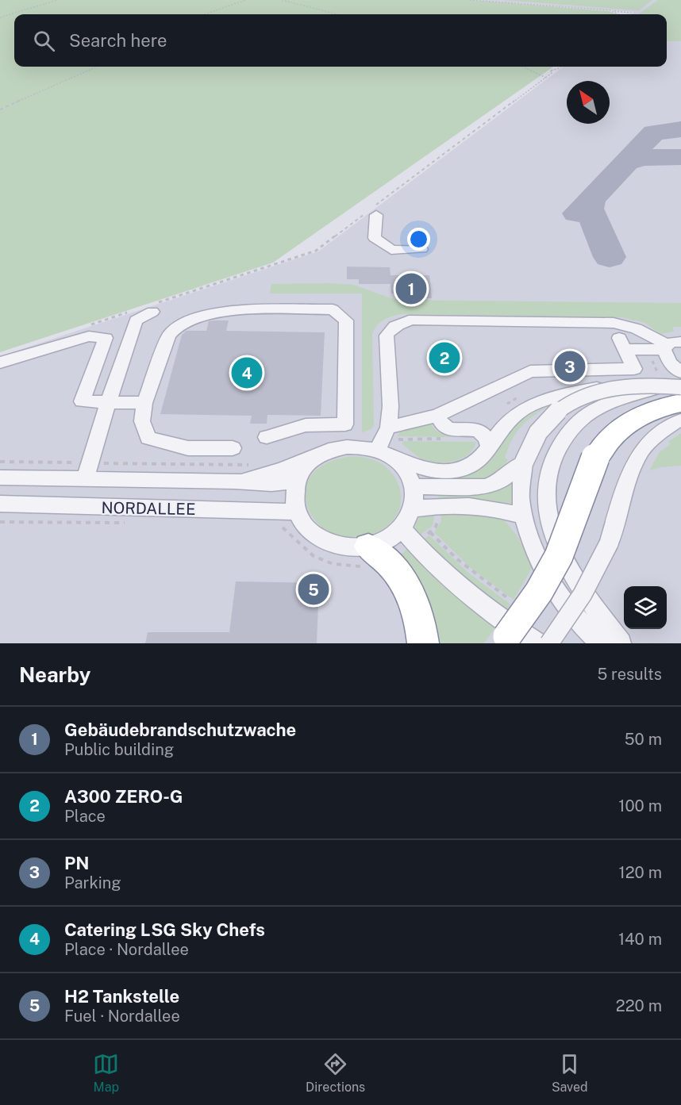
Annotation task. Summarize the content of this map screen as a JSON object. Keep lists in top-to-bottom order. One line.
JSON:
{"streets":{"street":["NORDALLEE"]},"north":"top left","page":{"search":"Search here","pins":["1","2","3","4","5"],"heading":["Nearby","5 results"],"list":[{"mark":"1","name":"Gebäudebrandschutzwache","note":"Public building","value":"50 m"},{"mark":"2","name":"A300 ZERO-G","note":"Place","value":"100 m"},{"mark":"3","name":"PN","note":"Parking","value":"120 m"},{"mark":"4","name":"Catering LSG Sky Chefs","note":"Place · Nordallee","value":"140 m"},{"mark":"5","name":"H2 Tankstelle","note":"Fuel · Nordallee","value":"220 m"}],"nav":["Map","Directions","Saved"]}}
